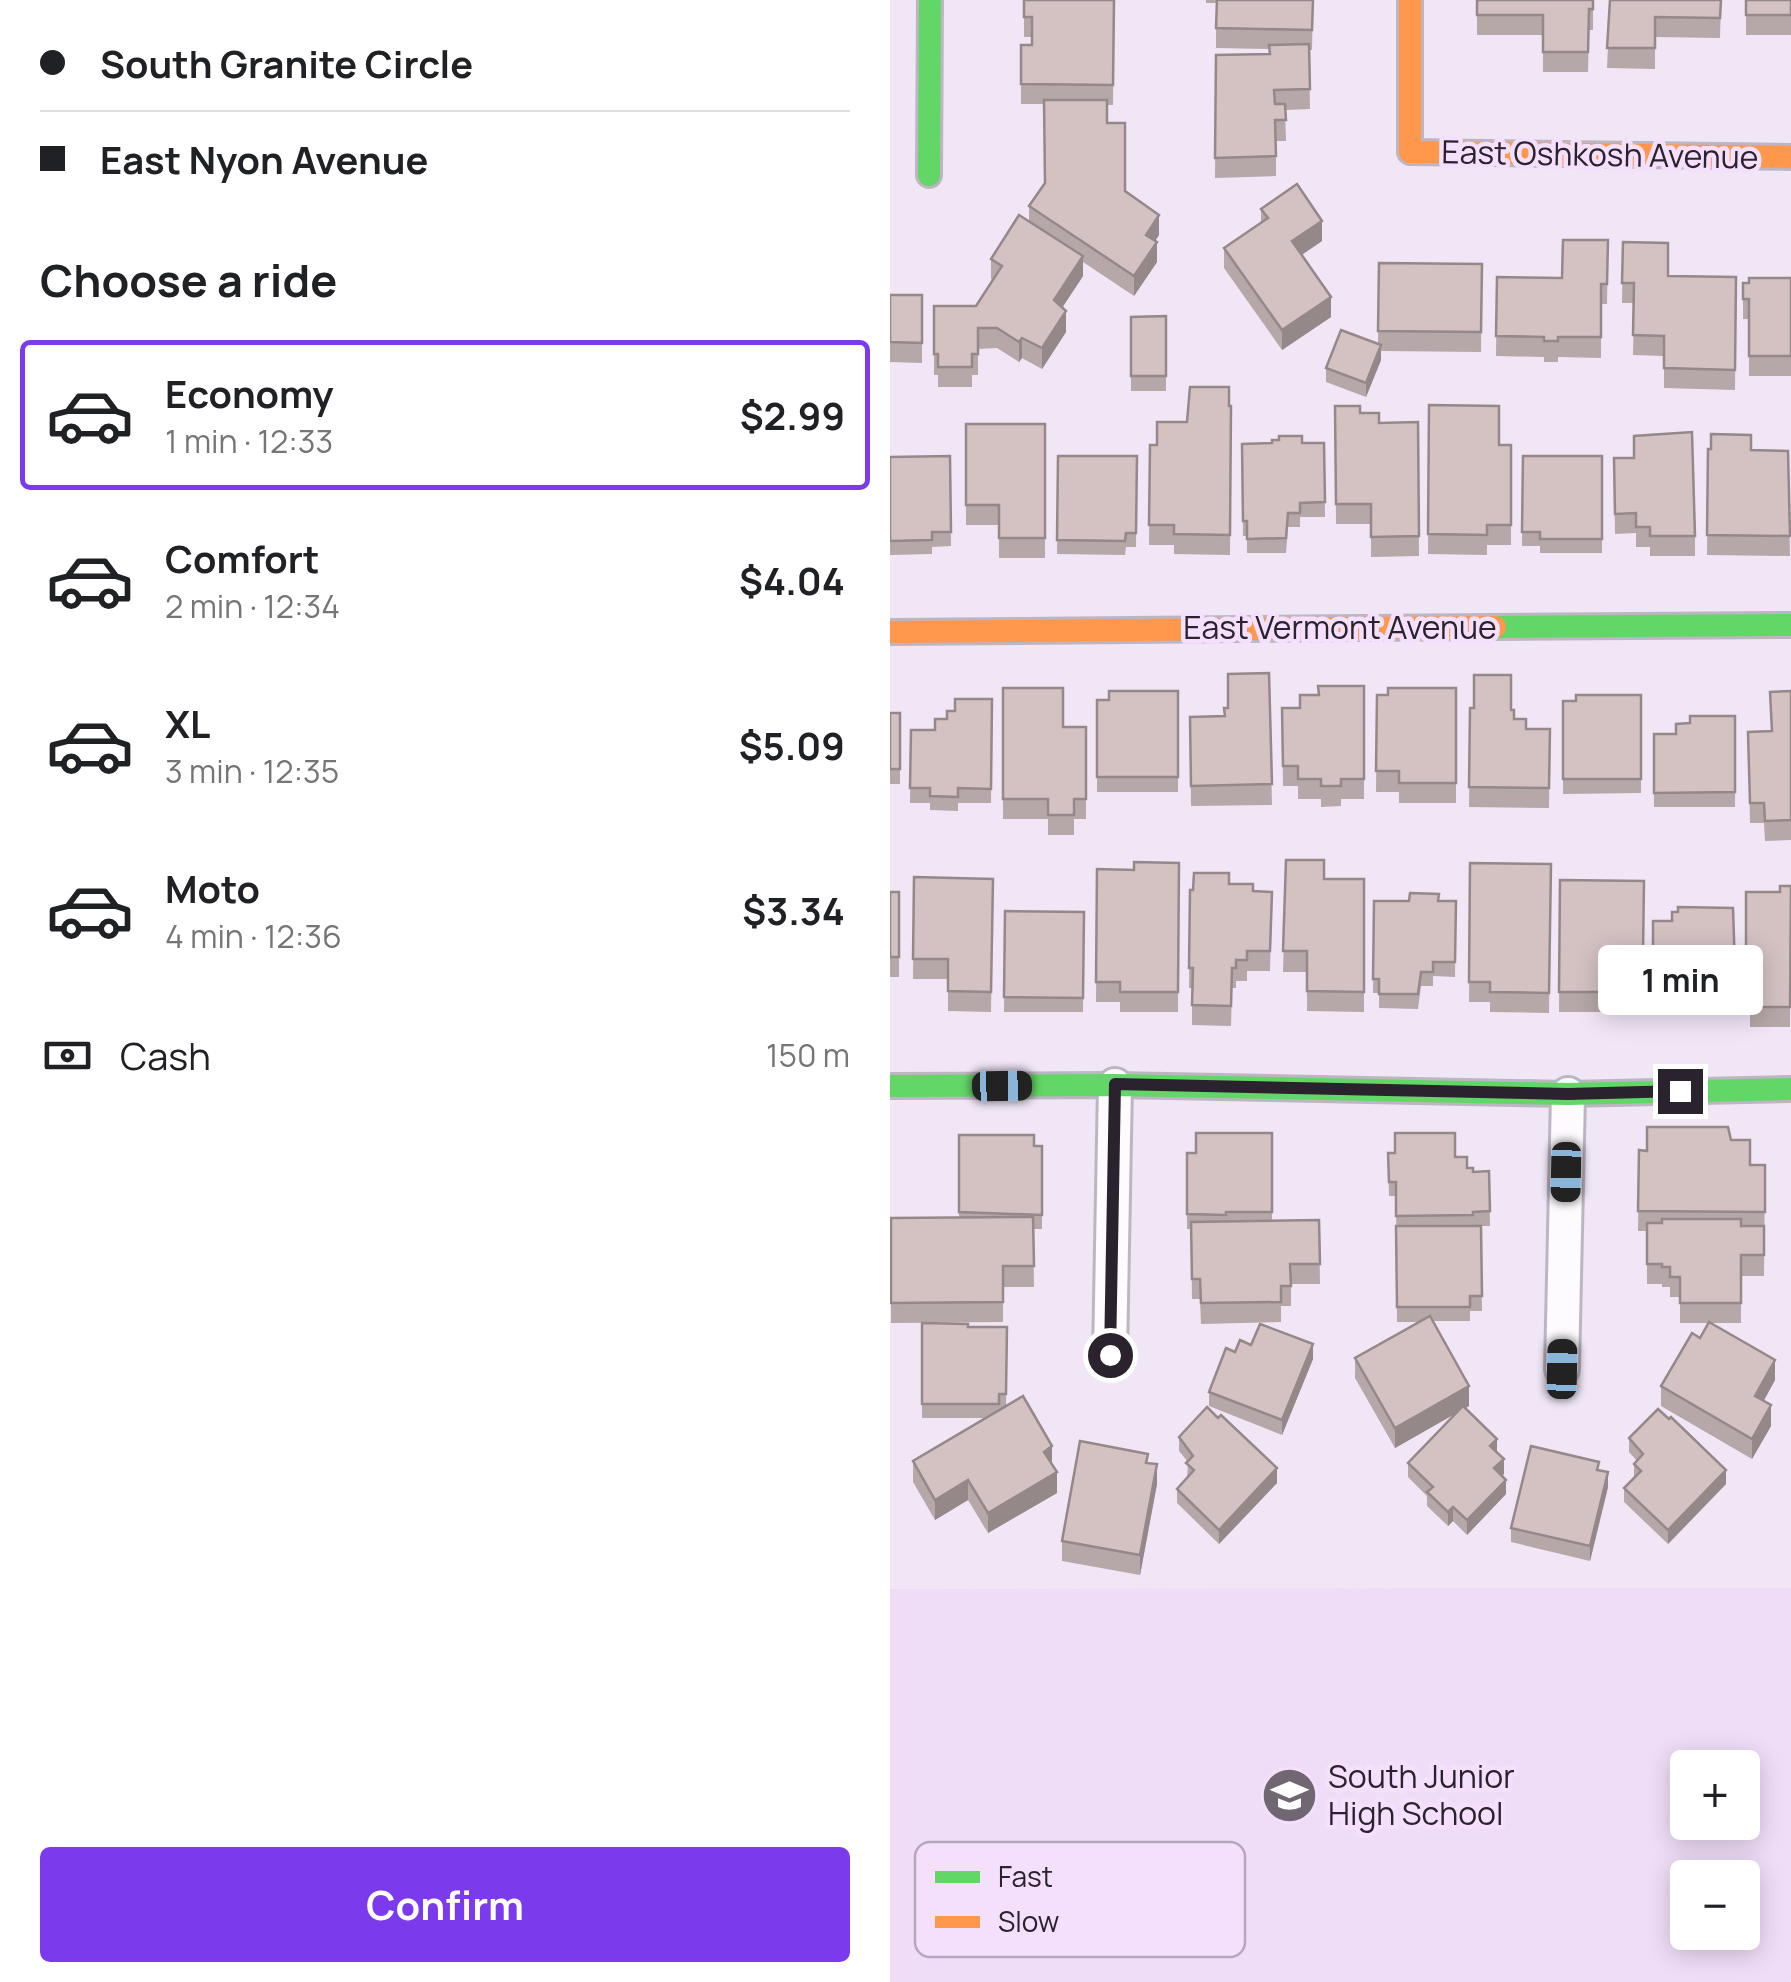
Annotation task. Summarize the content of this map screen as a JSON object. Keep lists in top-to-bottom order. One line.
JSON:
{"streets":{"street":["East Oshkosh Avenue","East Vermont Avenue"]},"places":{"school or university":["South Junior High School"]},"legend":["Fast","Slow"],"page":{"banner":["South Granite Circle","East Nyon Avenue"],"heading":"Choose a ride","list":[{"name":"Economy","note":"1 min · 12:33","value":"$2.99"},{"name":"Comfort","note":"2 min · 12:34","value":"$4.04"},{"name":"XL","note":"3 min · 12:35","value":"$5.09"},{"name":"Moto","note":"4 min · 12:36","value":"$3.34"}],"bubble":"1 min","pay":["Cash","150 m"],"map_buttons":["+","−"],"buttons":"Confirm"}}
